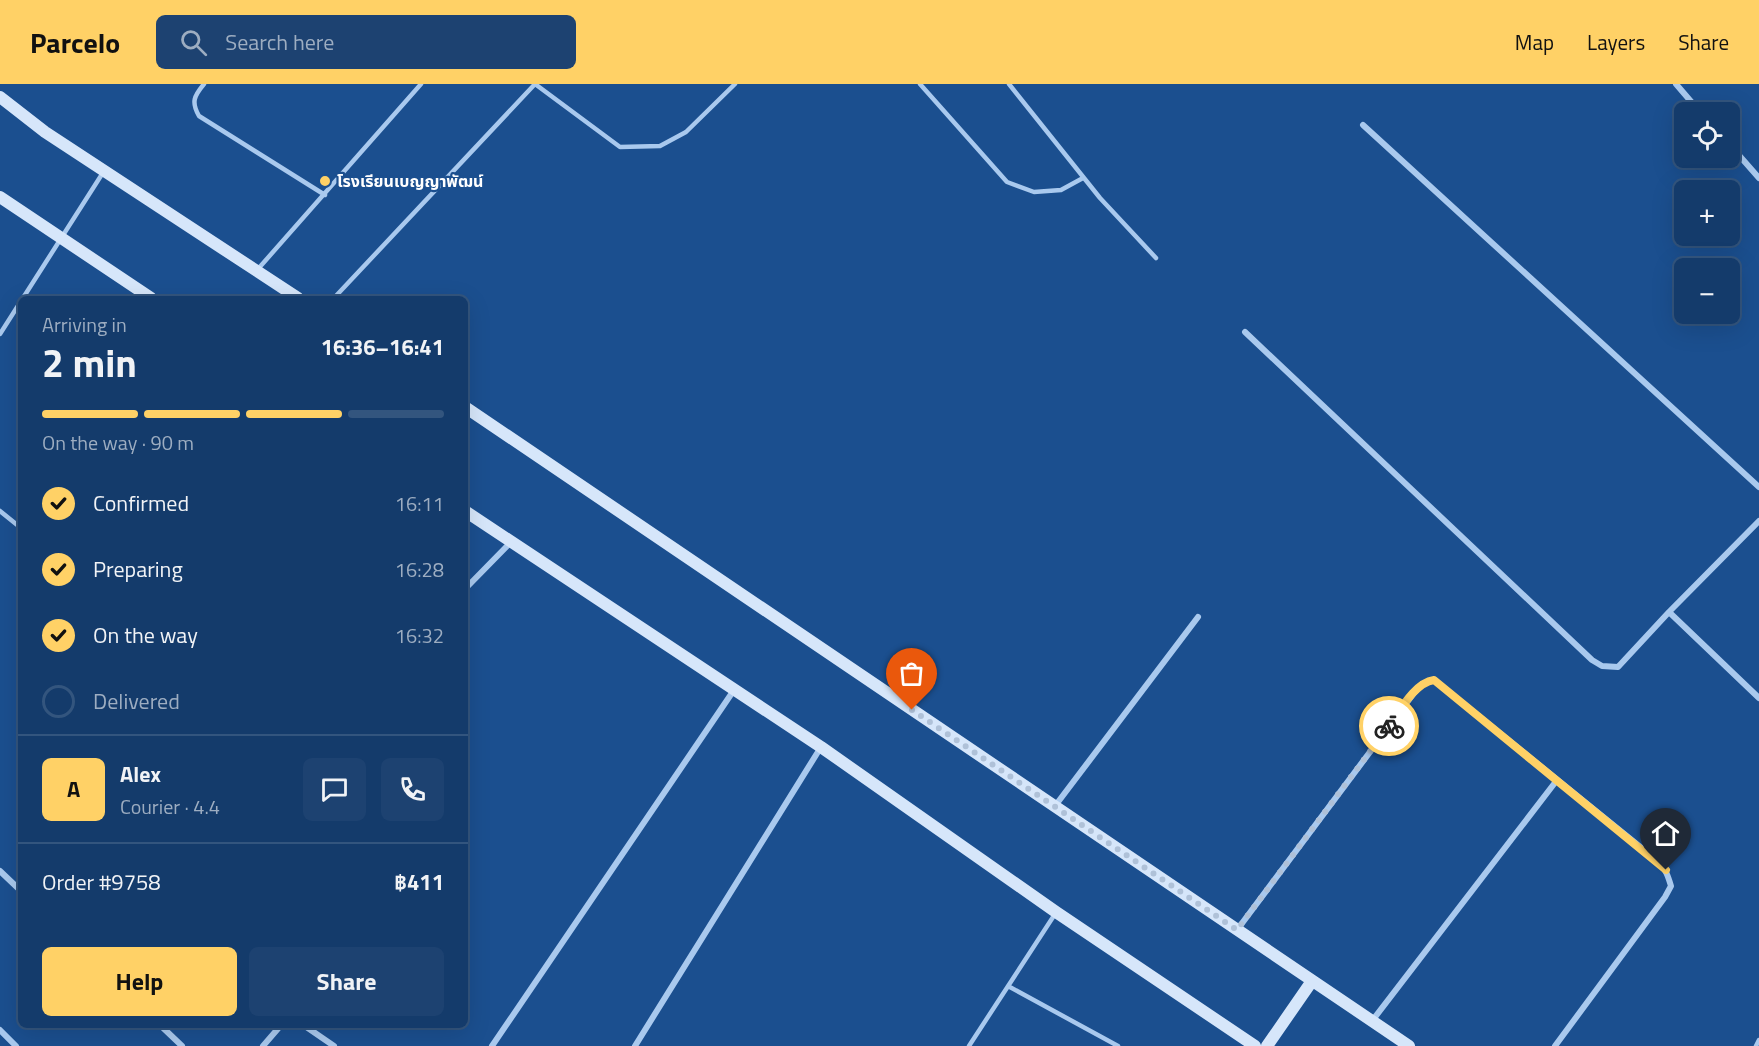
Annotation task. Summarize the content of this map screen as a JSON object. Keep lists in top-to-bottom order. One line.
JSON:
{"places":["โรงเรียนเบญญาพัฒน์"],"page":{"header":"Parcelo","search":"Search here","nav":["Map","Layers","Share"],"map_buttons":["+","−"],"heading":["2 min","Arriving in","16:36–16:41"],"panel":["Alex","Courier · 4.4","Order #9758","฿411"],"bar":"On the way · 90 m","list":[["Confirmed","16:11"],["Preparing","16:28"],["On the way","16:32"],"Delivered"],"round":"A","buttons":["Help","Share"]}}
